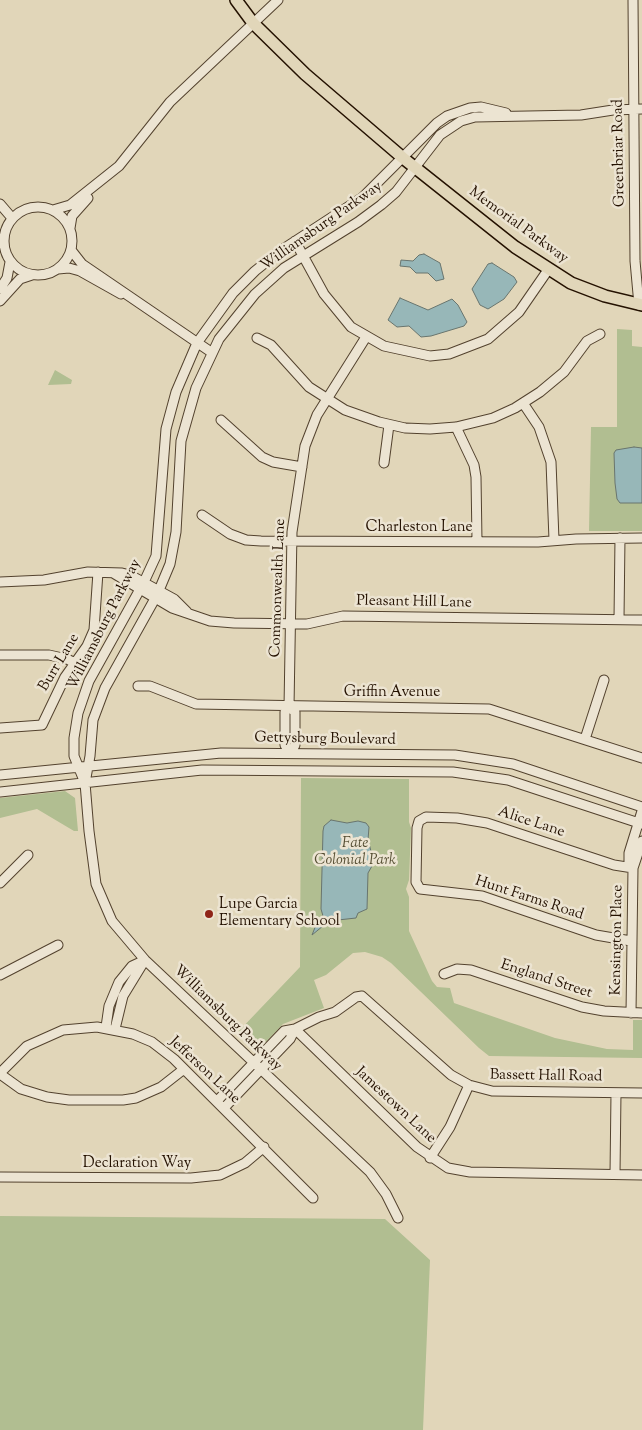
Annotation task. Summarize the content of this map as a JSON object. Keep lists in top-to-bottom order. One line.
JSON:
{"streets":{"main road":["Memorial Parkway"],"street":["Greenbriar Road","Williamsburg Parkway","Charleston Lane","Commonwealth Lane","Pleasant Hill Lane","Burr Lane","Griffin Avenue","Gettysburg Boulevard","Alice Lane","Hunt Farms Road","Kensington Place","England Street","Jefferson Lane","Bassett Hall Road","Jamestown Lane","Declaration Way"]},"crossings":[["Greenbriar Road","Memorial Parkway"],["Memorial Parkway","Williamsburg Parkway"],["Williamsburg Parkway","Pleasant Hill Lane"],["Williamsburg Parkway","Gettysburg Boulevard"],["Charleston Lane","Commonwealth Lane"],["Commonwealth Lane","Pleasant Hill Lane"],["Commonwealth Lane","Griffin Avenue"],["Commonwealth Lane","Gettysburg Boulevard"],["Pleasant Hill Lane","Burr Lane"],["Gettysburg Boulevard","Kensington Place"],["Alice Lane","Hunt Farms Road"],["Alice Lane","Kensington Place"],["Hunt Farms Road","Kensington Place"],["Kensington Place","England Street"],["Jefferson Lane","Declaration Way"],["Bassett Hall Road","Jamestown Lane"]],"parks":["Fate Colonial Park"],"places":["Lupe Garcia Elementary School"]}
